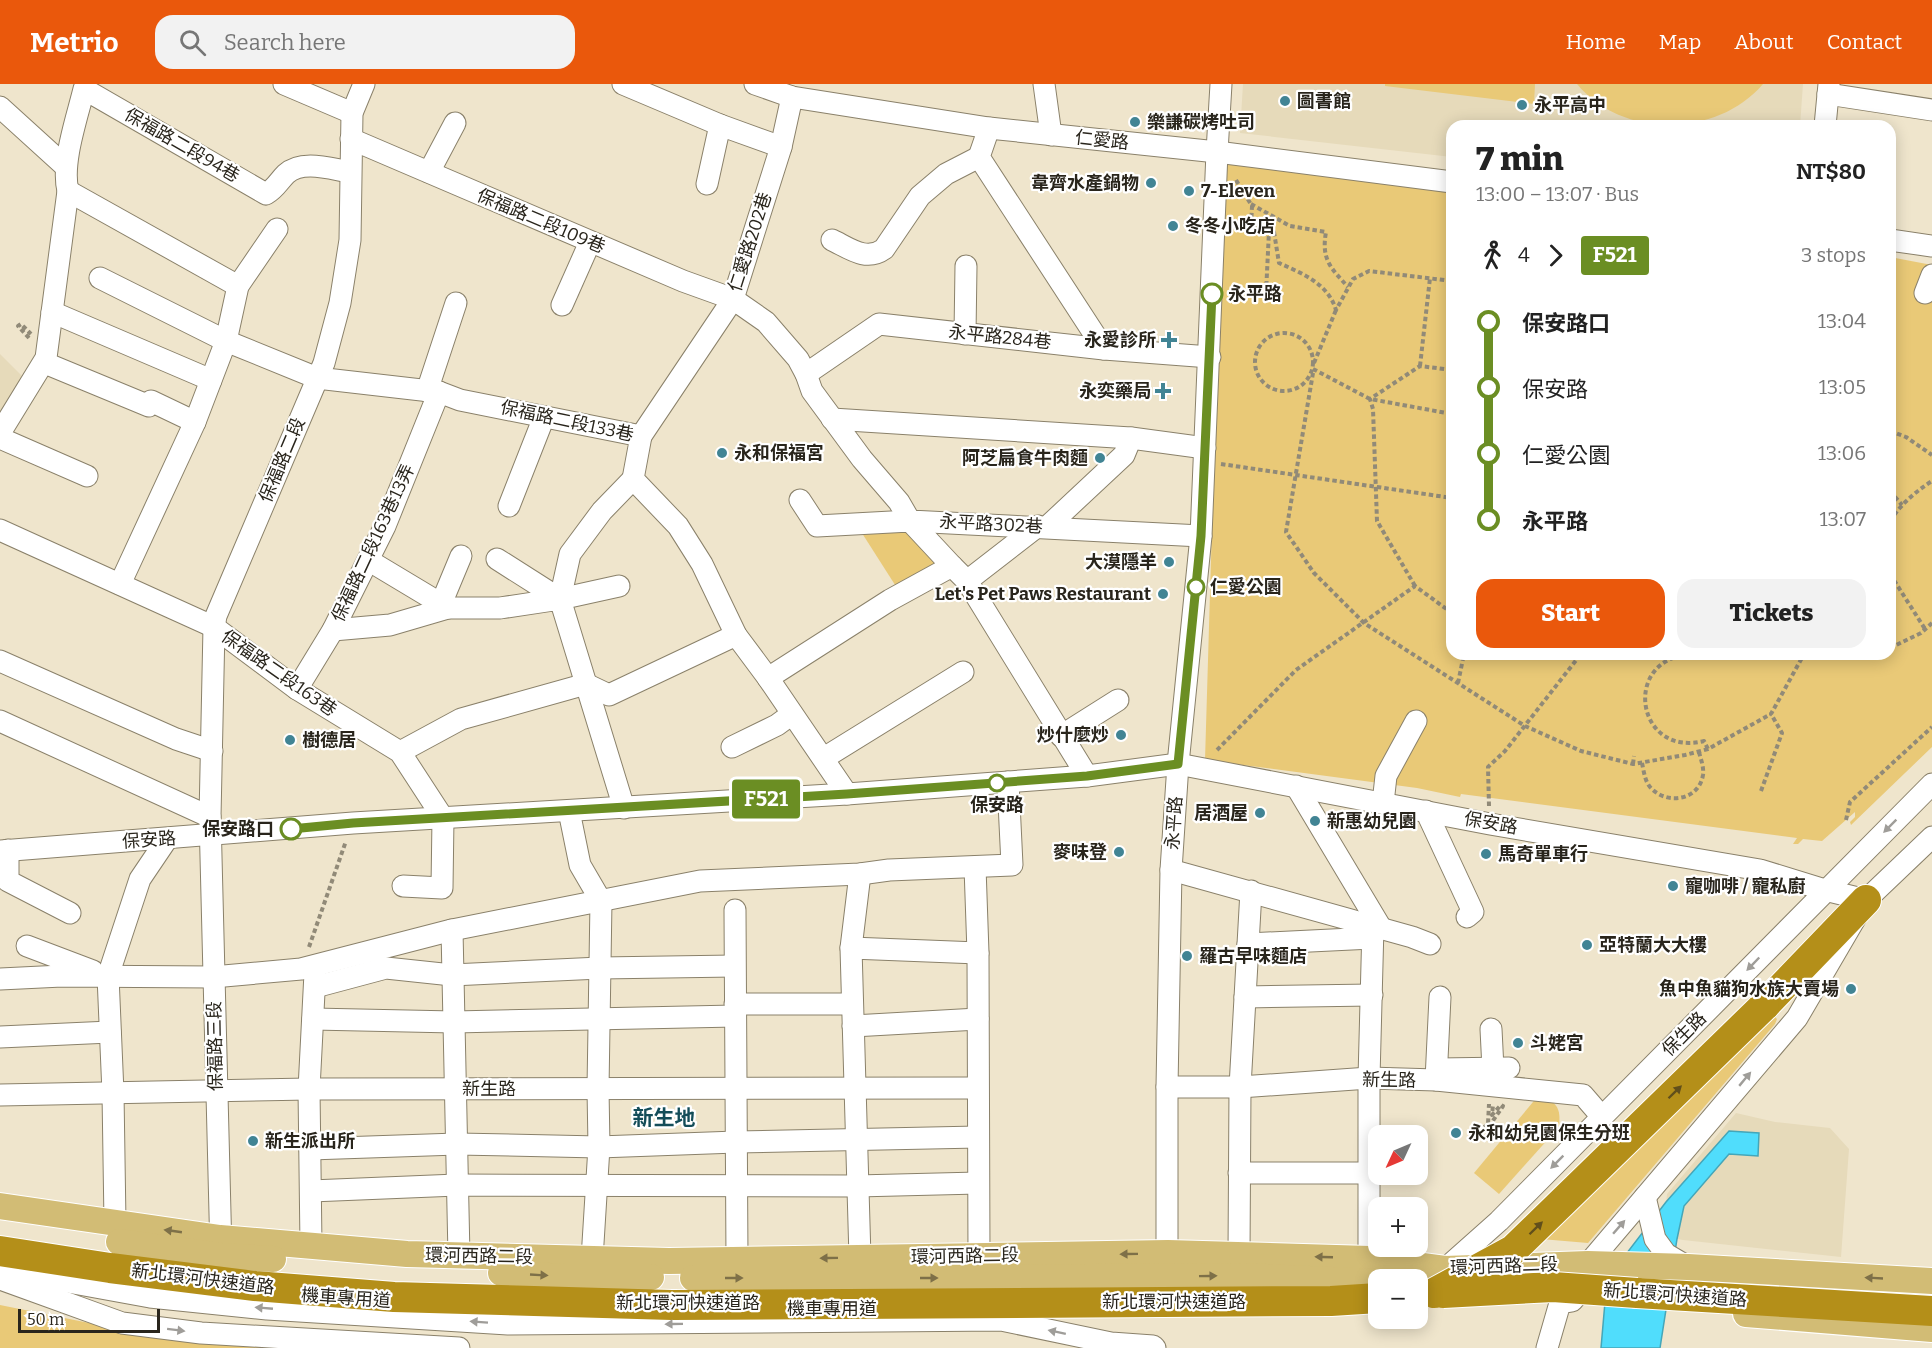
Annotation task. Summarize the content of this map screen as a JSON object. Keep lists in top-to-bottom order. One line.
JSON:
{"streets":{"highway":["新北環河快速道路"],"main road":["環河西路二段"],"street":["仁愛路","保福路二段94巷","保福路二段109巷","仁愛路202巷","永平路284巷","保福路二段133巷","保福路二段","永平路302巷","保福路二段163巷13弄","保福路二段163巷","永平路","保安路","保生路","保福路三段","新生路","機車專用道"]},"crossings":[["仁愛路","仁愛路202巷"],["仁愛路","永平路"],["保福路二段94巷","保福路二段"],["保福路二段109巷","仁愛路202巷"],["保福路二段109巷","保福路二段"],["仁愛路202巷","保福路二段133巷"],["永平路284巷","永平路"],["保福路二段133巷","保福路二段"],["保福路二段133巷","保福路二段163巷13弄"],["保福路二段","保福路二段163巷"],["保福路二段","保安路"],["保福路二段","保福路三段"],["永平路302巷","永平路"],["保福路二段163巷13弄","保福路二段163巷"],["保福路二段163巷","保安路"],["永平路","保安路"],["永平路","新生路"],["永平路","環河西路二段"],["保安路","保生路"],["保安路","保福路三段"],["保生路","新生路"],["保生路","環河西路二段"],["保生路","新北環河快速道路"],["保福路三段","新生路"],["保福路三段","環河西路二段"],["環河西路二段","新北環河快速道路"]],"districts":["新生地"],"places":{"other":["圖書館","永平高中","樂謙碳烤吐司","韋齊水產鍋物","7-Eleven","冬冬小吃店","永平路","永和保福宮","阿芝扁食牛肉麵","大漠隱羊","仁愛公園","Let's Pet Paws Restaurant","炒什麼炒","樹德居","保安路","居酒屋","新惠幼兒園","保安路口","麥味登","馬奇單車行","寵咖啡 / 寵私廚","亞特蘭大大樓","羅古早味麵店","魚中魚貓狗水族大賣場","斗姥宮","永和幼兒園保生分班","新生派出所"],"health":["永愛診所","永奕藥局"]},"lines":["bus line F521"],"scale_bar":"50 m","north":"bottom left","page":{"header":"Metrio","search":"Search here","nav":["Home","Map","About","Contact"],"on_map":"F521","heading":["7 min","13:00 – 13:07 · Bus","NT$80"],"legs":["4","F521","3 stops"],"list":[{"name":"保安路口","value":"13:04"},{"name":"保安路","value":"13:05"},{"name":"仁愛公園","value":"13:06"},{"name":"永平路","value":"13:07"}],"buttons":["Start","Tickets"],"map_buttons":["+","−"],"scale":"50 m"}}
